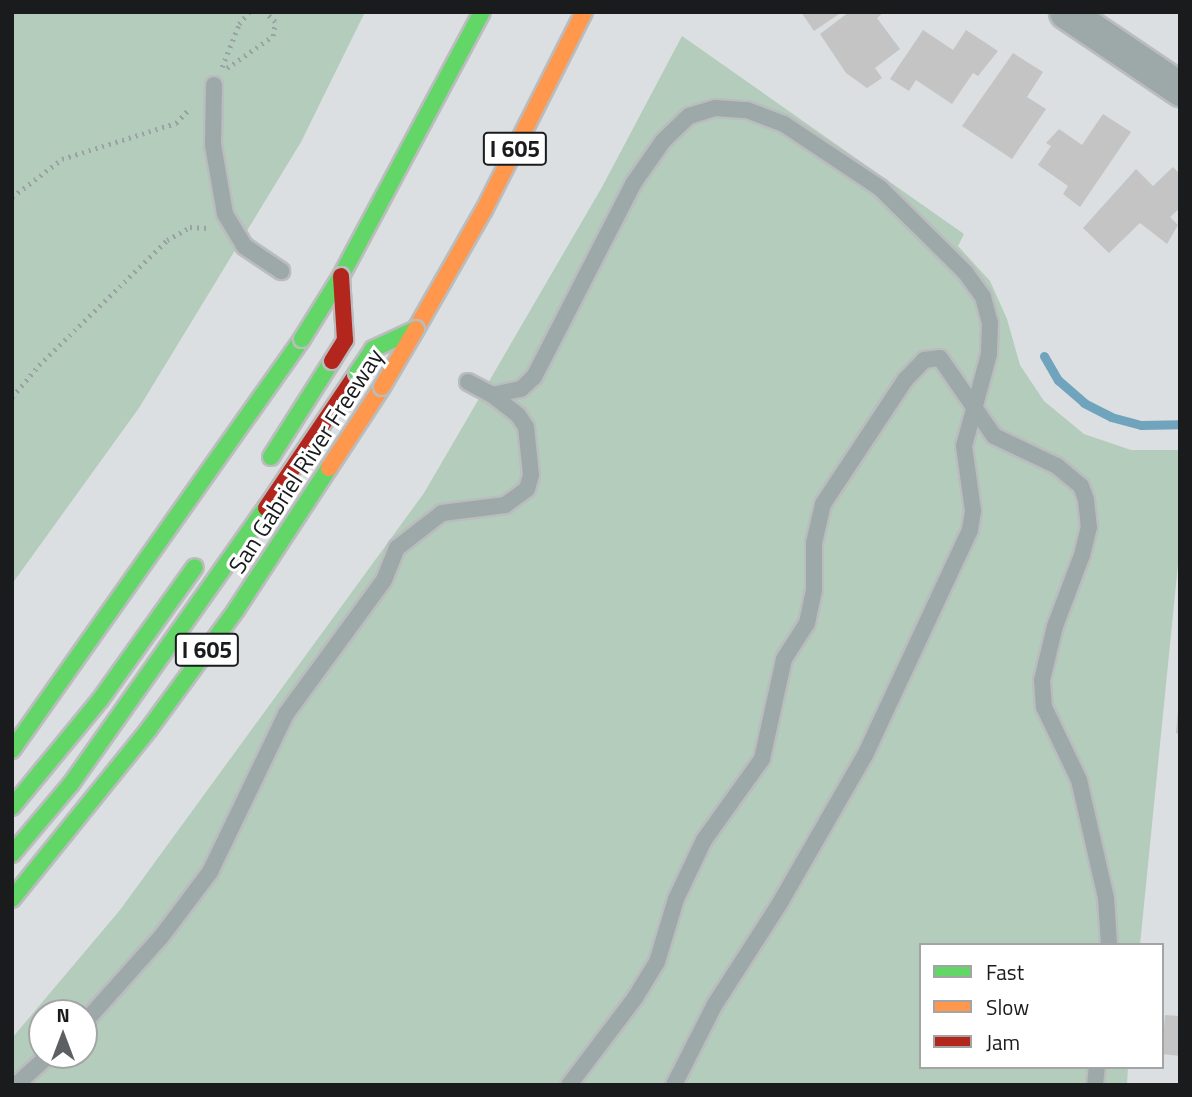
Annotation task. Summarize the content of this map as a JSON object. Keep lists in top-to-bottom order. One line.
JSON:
{"streets":{"highway":["I 605","San Gabriel River Freeway"]},"legend":["Fast","Slow","Jam"],"north":"top"}
